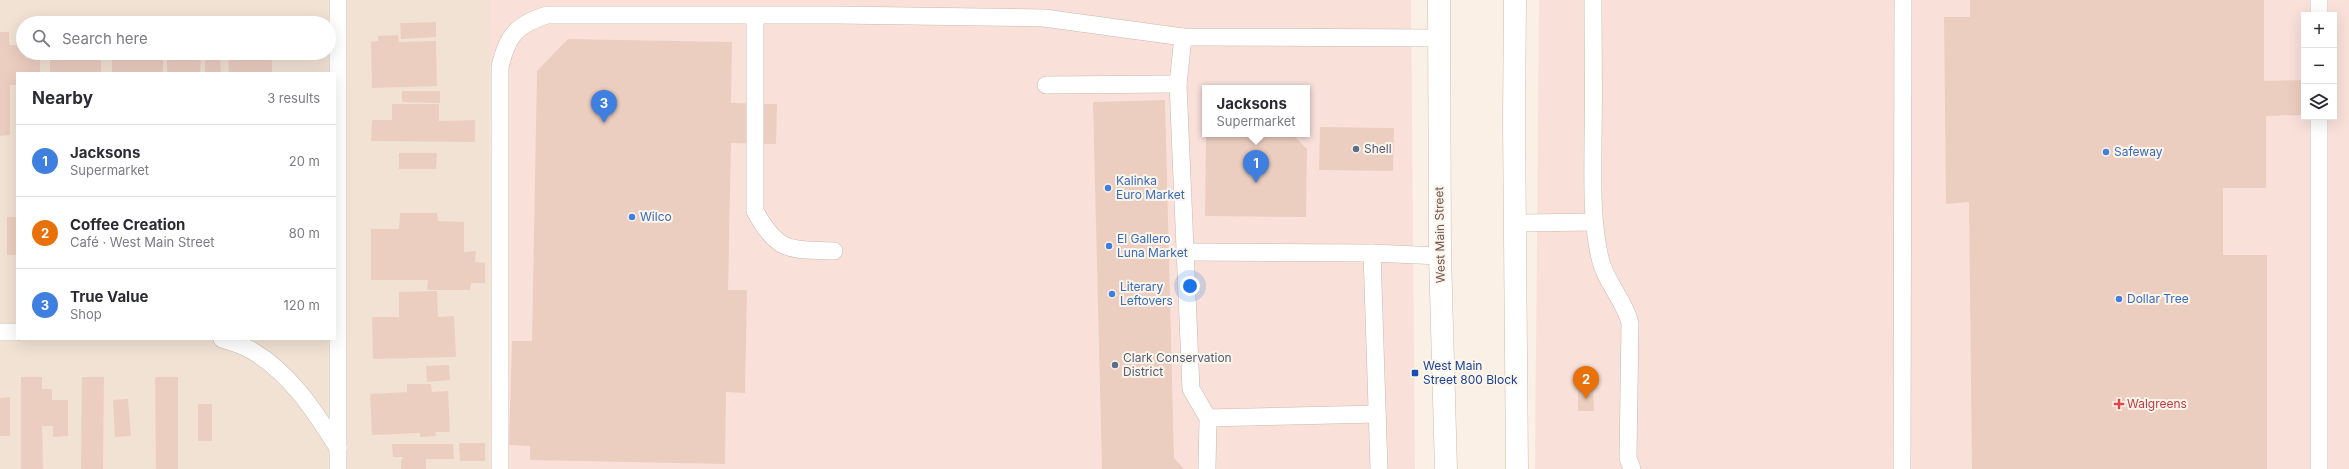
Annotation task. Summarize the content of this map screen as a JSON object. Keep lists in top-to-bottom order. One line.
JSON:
{"streets":{"main road":["West Main Street"]},"places":{"other":["Shell","Safeway","Kalinka Euro Market","Wilco","El Gallero Luna Market","Literary Leftovers","Dollar Tree","Clark Conservation District"],"transit":["West Main Street 800 Block"],"health":["Walgreens"]},"page":{"map_buttons":["+","−"],"search":"Search here","heading":["Nearby","3 results"],"popup":["Jacksons","Supermarket"],"pins":["3","1","2"],"list":[{"mark":"1","name":"Jacksons","note":"Supermarket","value":"20 m"},{"mark":"2","name":"Coffee Creation","note":"Café · West Main Street","value":"80 m"},{"mark":"3","name":"True Value","note":"Shop","value":"120 m"}]}}
